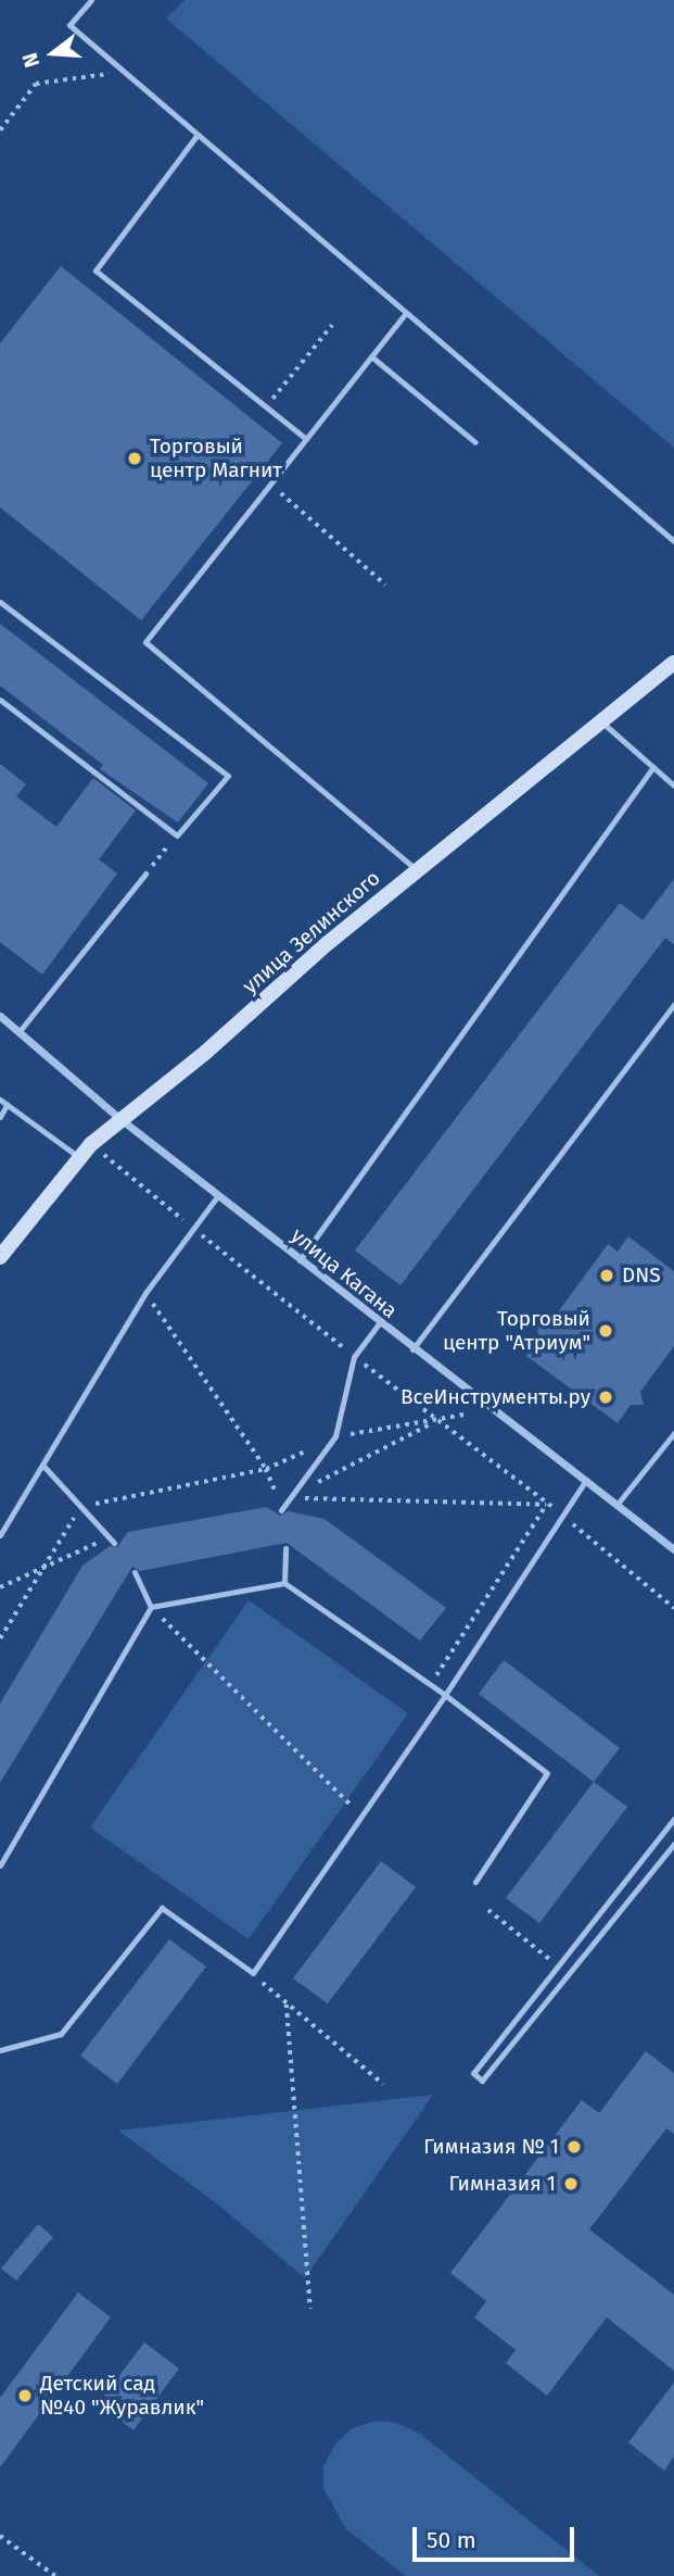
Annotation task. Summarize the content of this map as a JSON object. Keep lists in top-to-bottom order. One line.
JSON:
{"streets":{"street":["улица Зелинского","улица Кагана"]},"crossings":[["улица Зелинского","улица Кагана"]],"places":["Торговый центр Магнит","DNS","Торговый центр \"Атриум\"","ВсеИнструменты.ру","Гимназия № 1","Гимназия 1","Детский сад №40 \"Журавлик\""],"scale_bar":"50 m","north":"left"}
